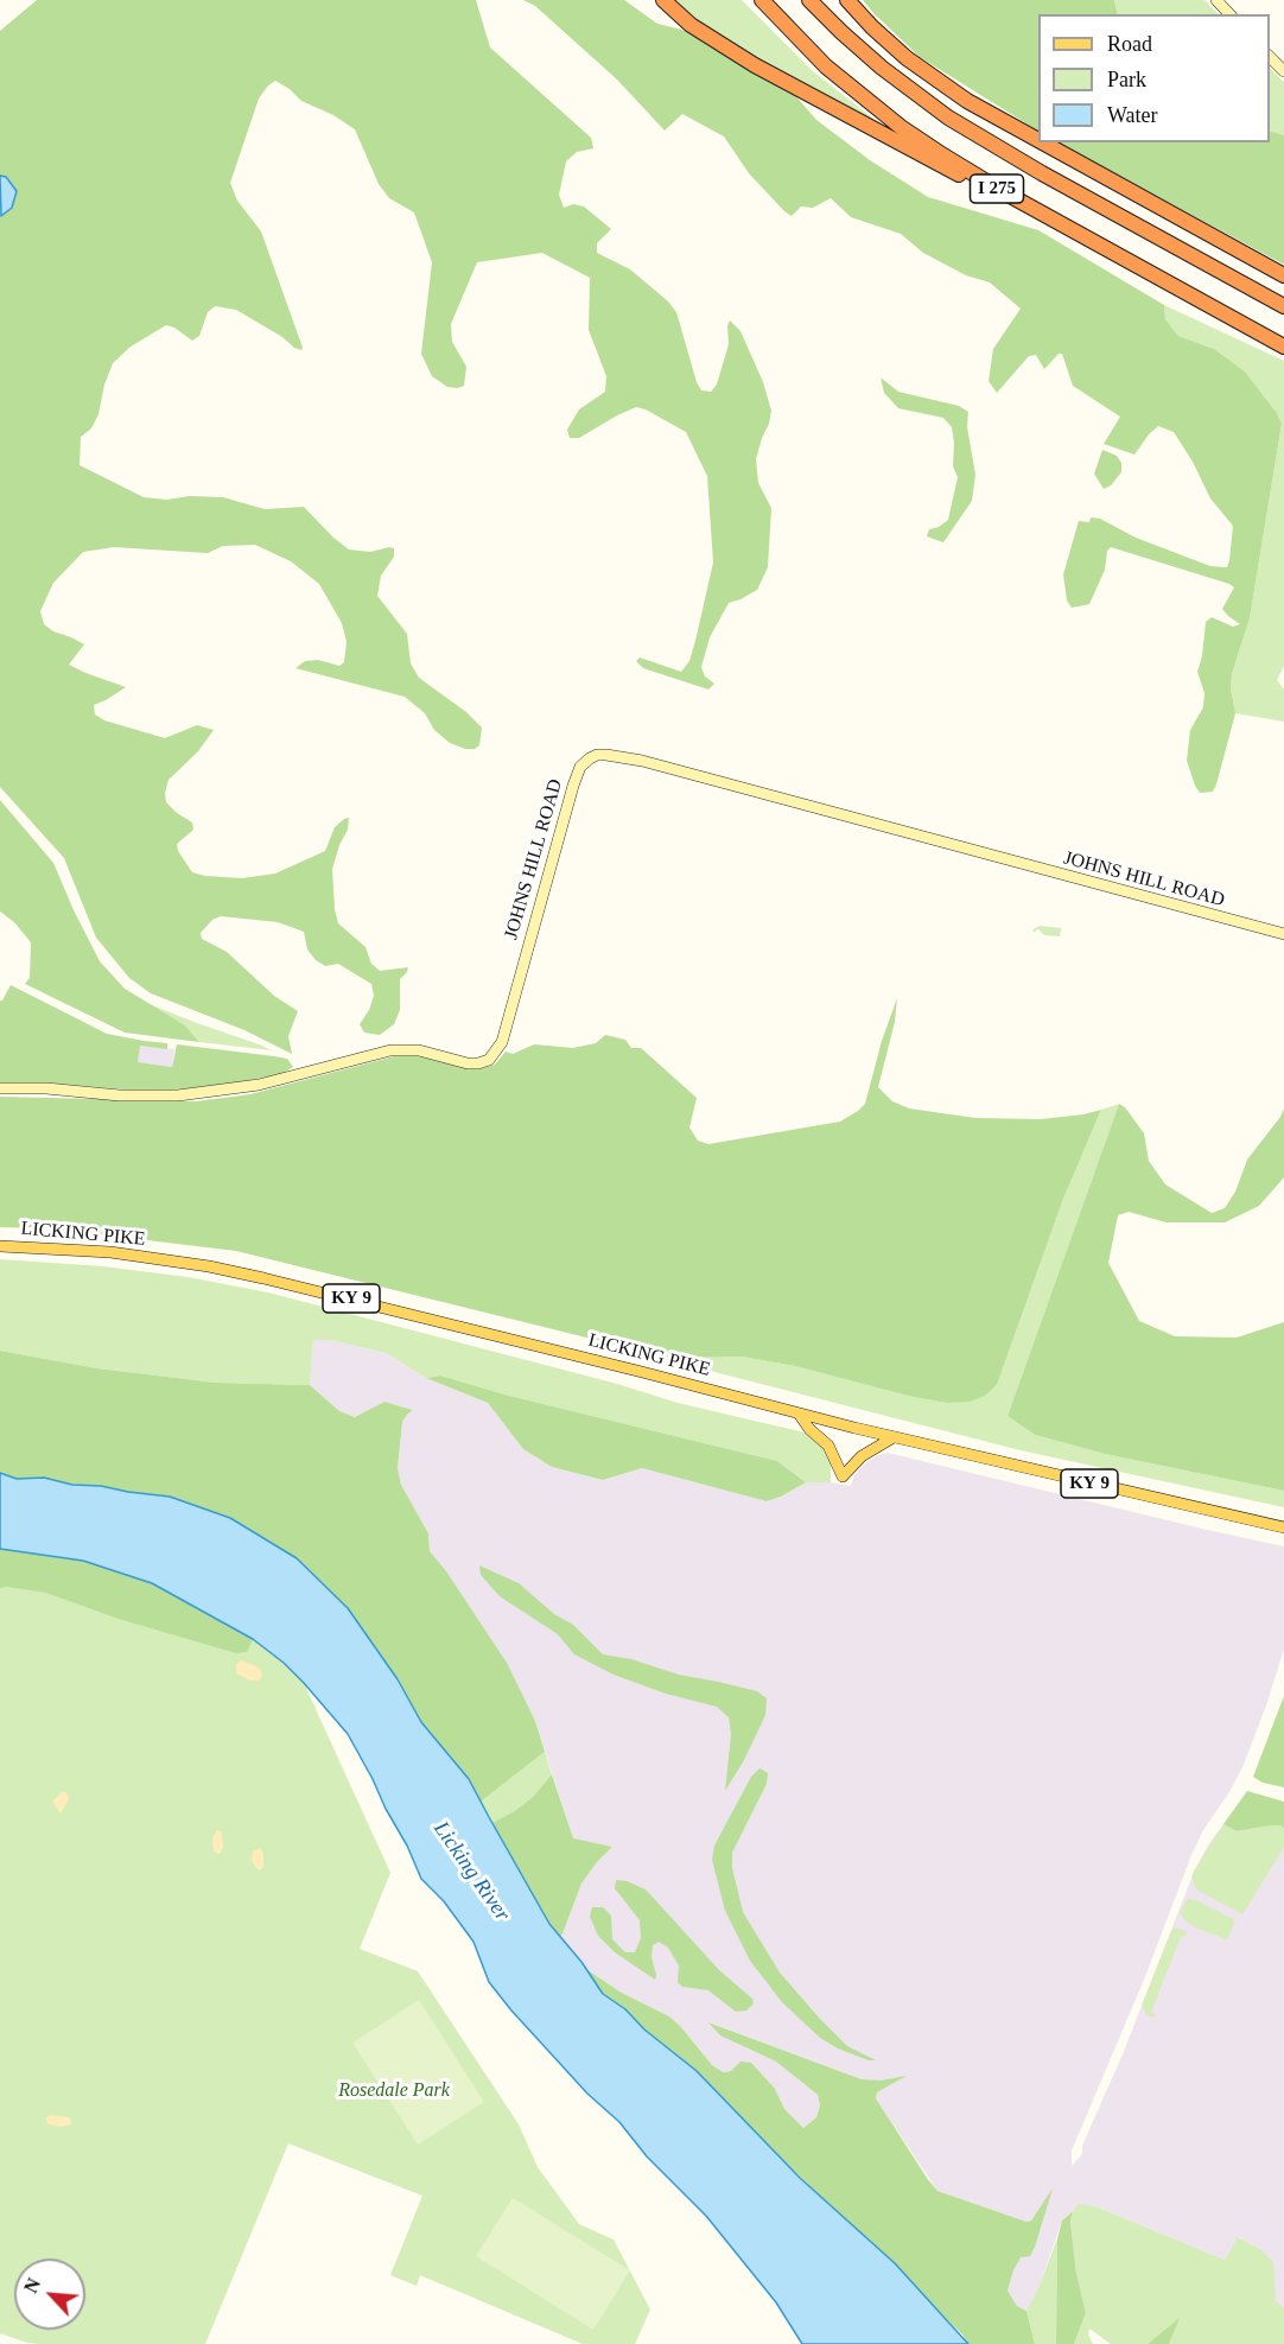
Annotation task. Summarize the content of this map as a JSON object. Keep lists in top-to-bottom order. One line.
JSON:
{"streets":{"highway":["I 275"],"main road":["JOHNS HILL ROAD","LICKING PIKE","KY 9"]},"water":["Licking River"],"parks":["Rosedale Park"],"legend":["Road","Park","Water"],"north":"top left"}
